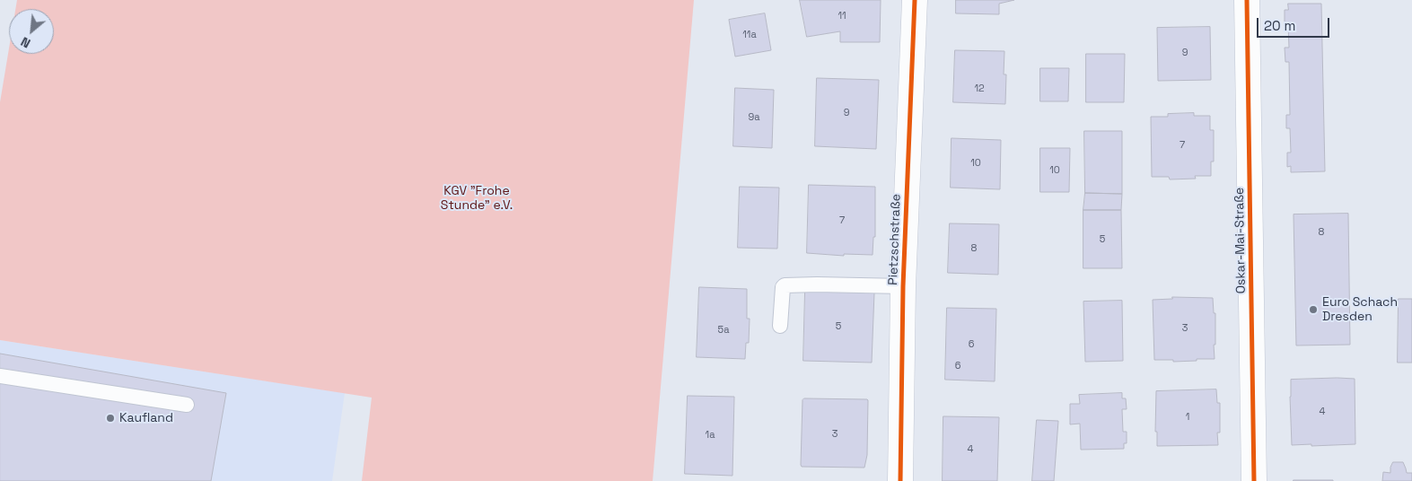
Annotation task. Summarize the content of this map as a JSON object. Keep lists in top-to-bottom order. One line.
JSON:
{"streets":{"street":["Pietzschstraße","Oskar-Mai-Straße"]},"parks":["KGV \"Frohe Stunde\" e.V."],"places":["Euro Schach Dresden","Kaufland"],"house_numbers":["11","11a","9","12","9","9a","7","10","10","7","8","5","8","5","3","5a","6","6","4","1","3","1a","4"],"scale_bar":"20 m","north":"bottom left"}
